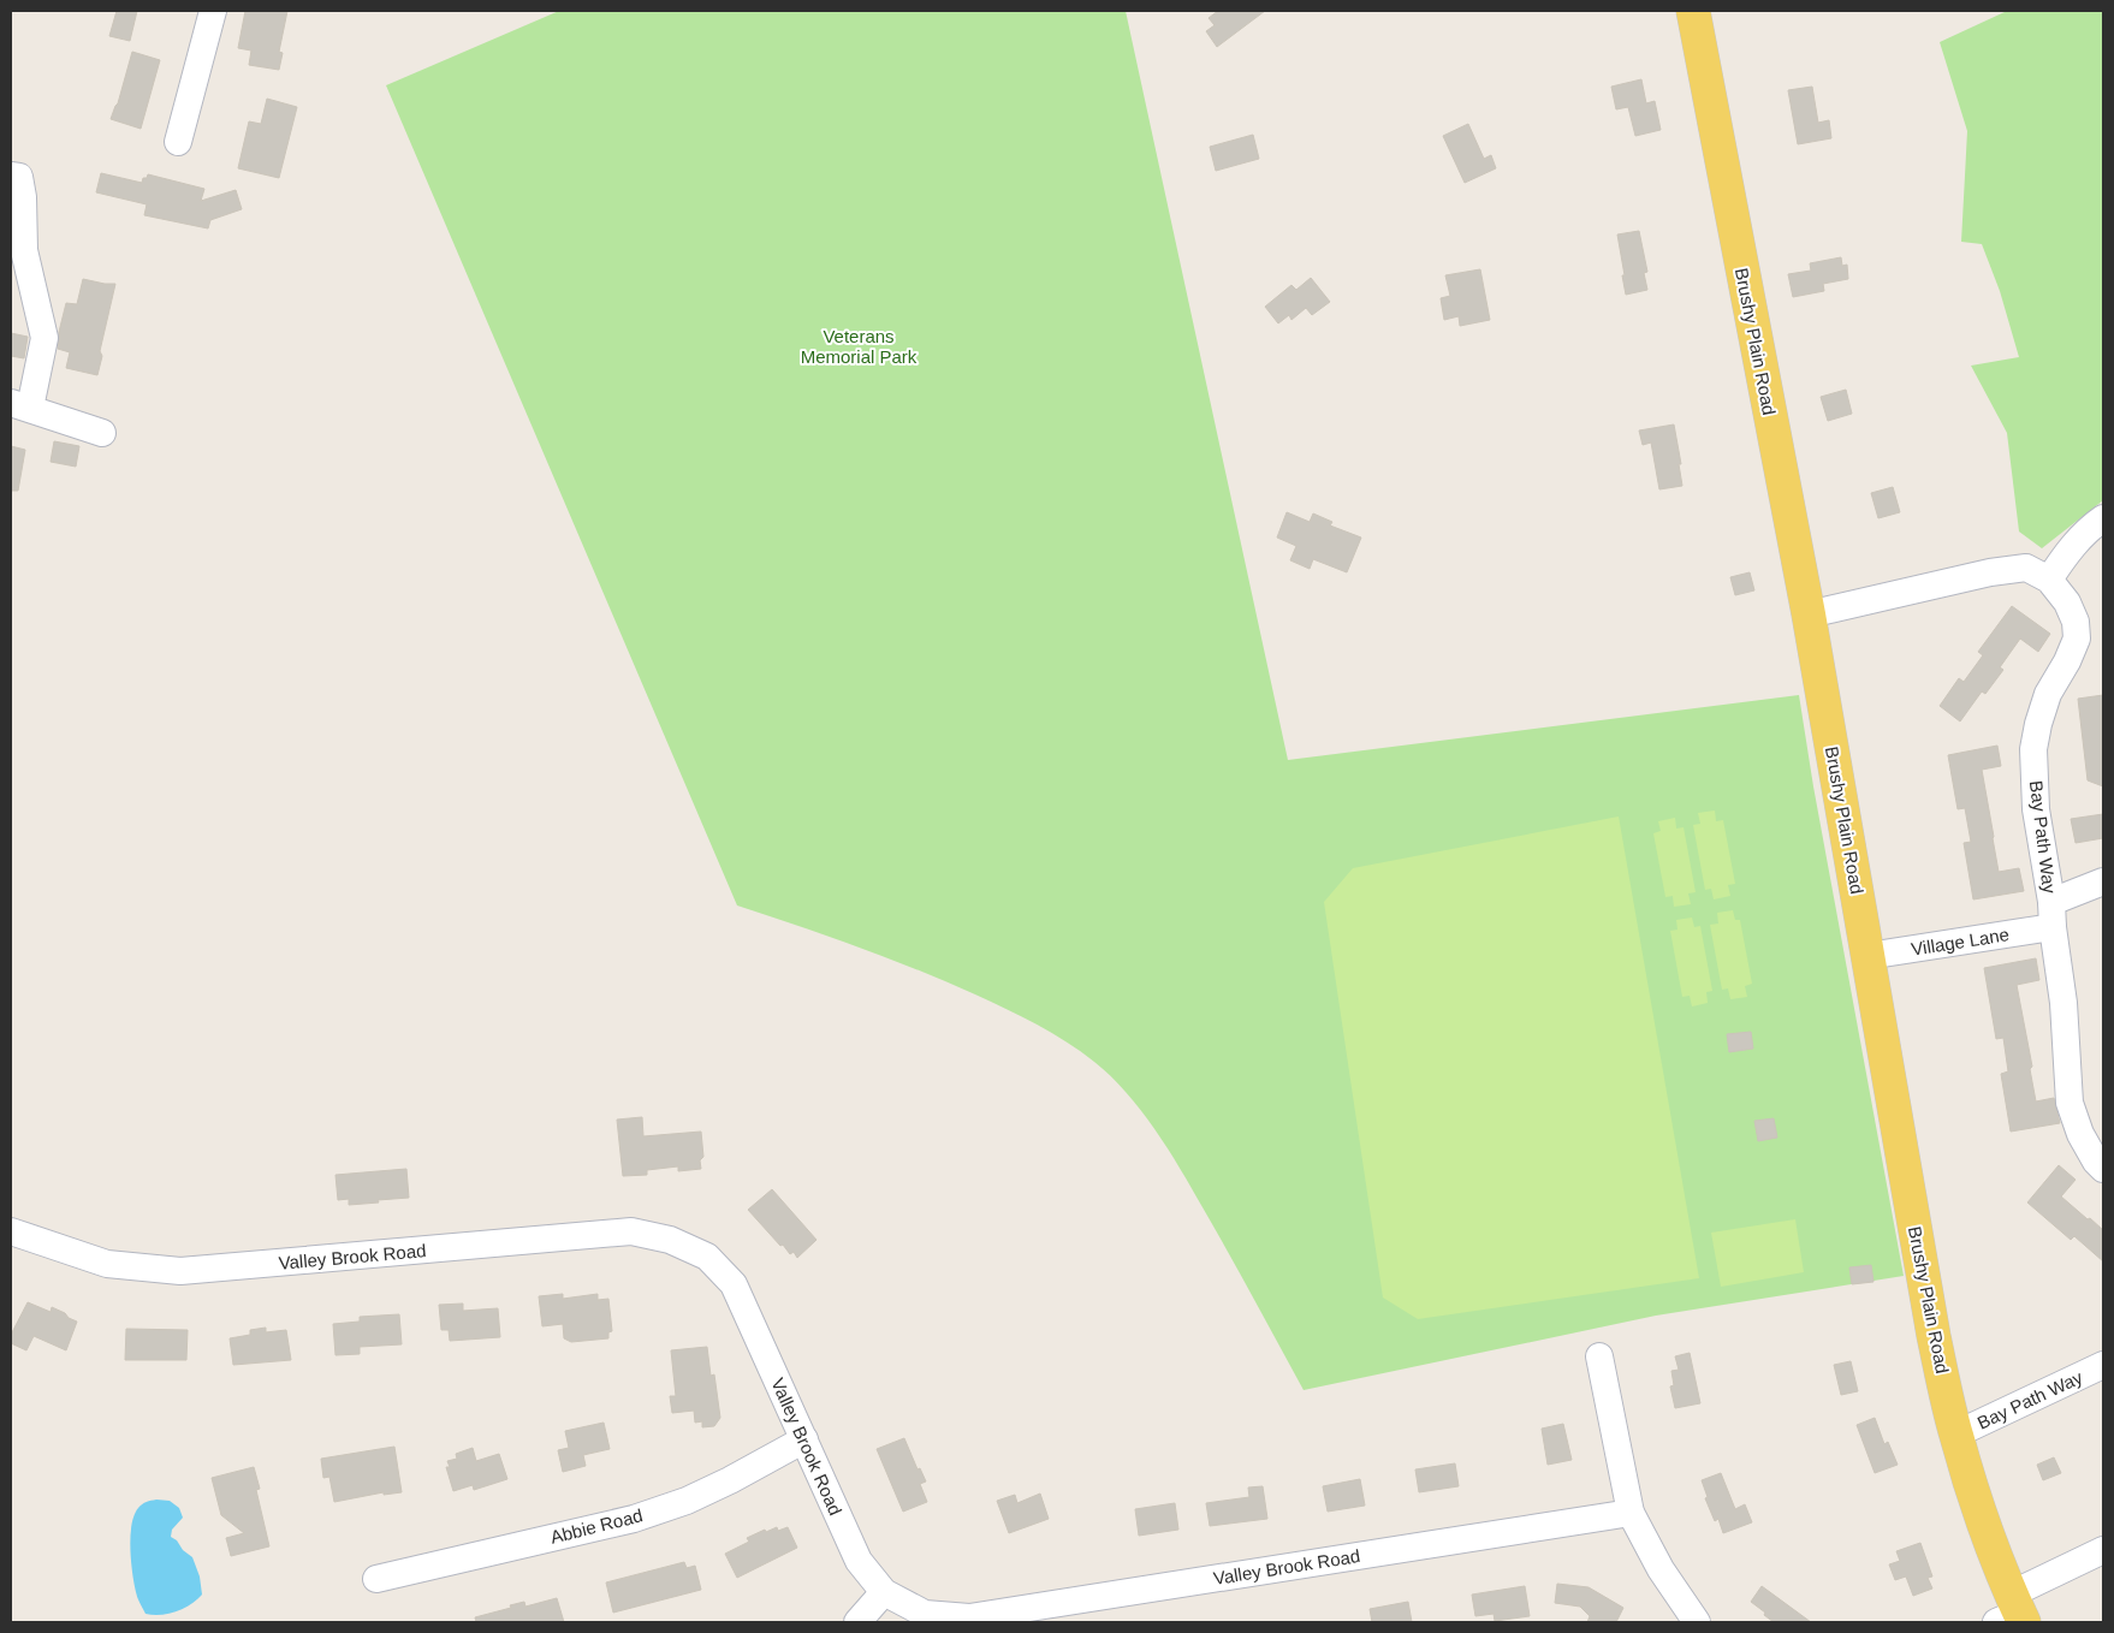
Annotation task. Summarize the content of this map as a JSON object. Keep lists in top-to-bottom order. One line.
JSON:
{"streets":{"main road":["Brushy Plain Road"],"street":["Bay Path Way","Village Lane","Valley Brook Road","Abbie Road"]},"crossings":[["Brushy Plain Road","Bay Path Way"],["Brushy Plain Road","Village Lane"],["Bay Path Way","Village Lane"],["Valley Brook Road","Abbie Road"]],"parks":["Veterans Memorial Park"]}
